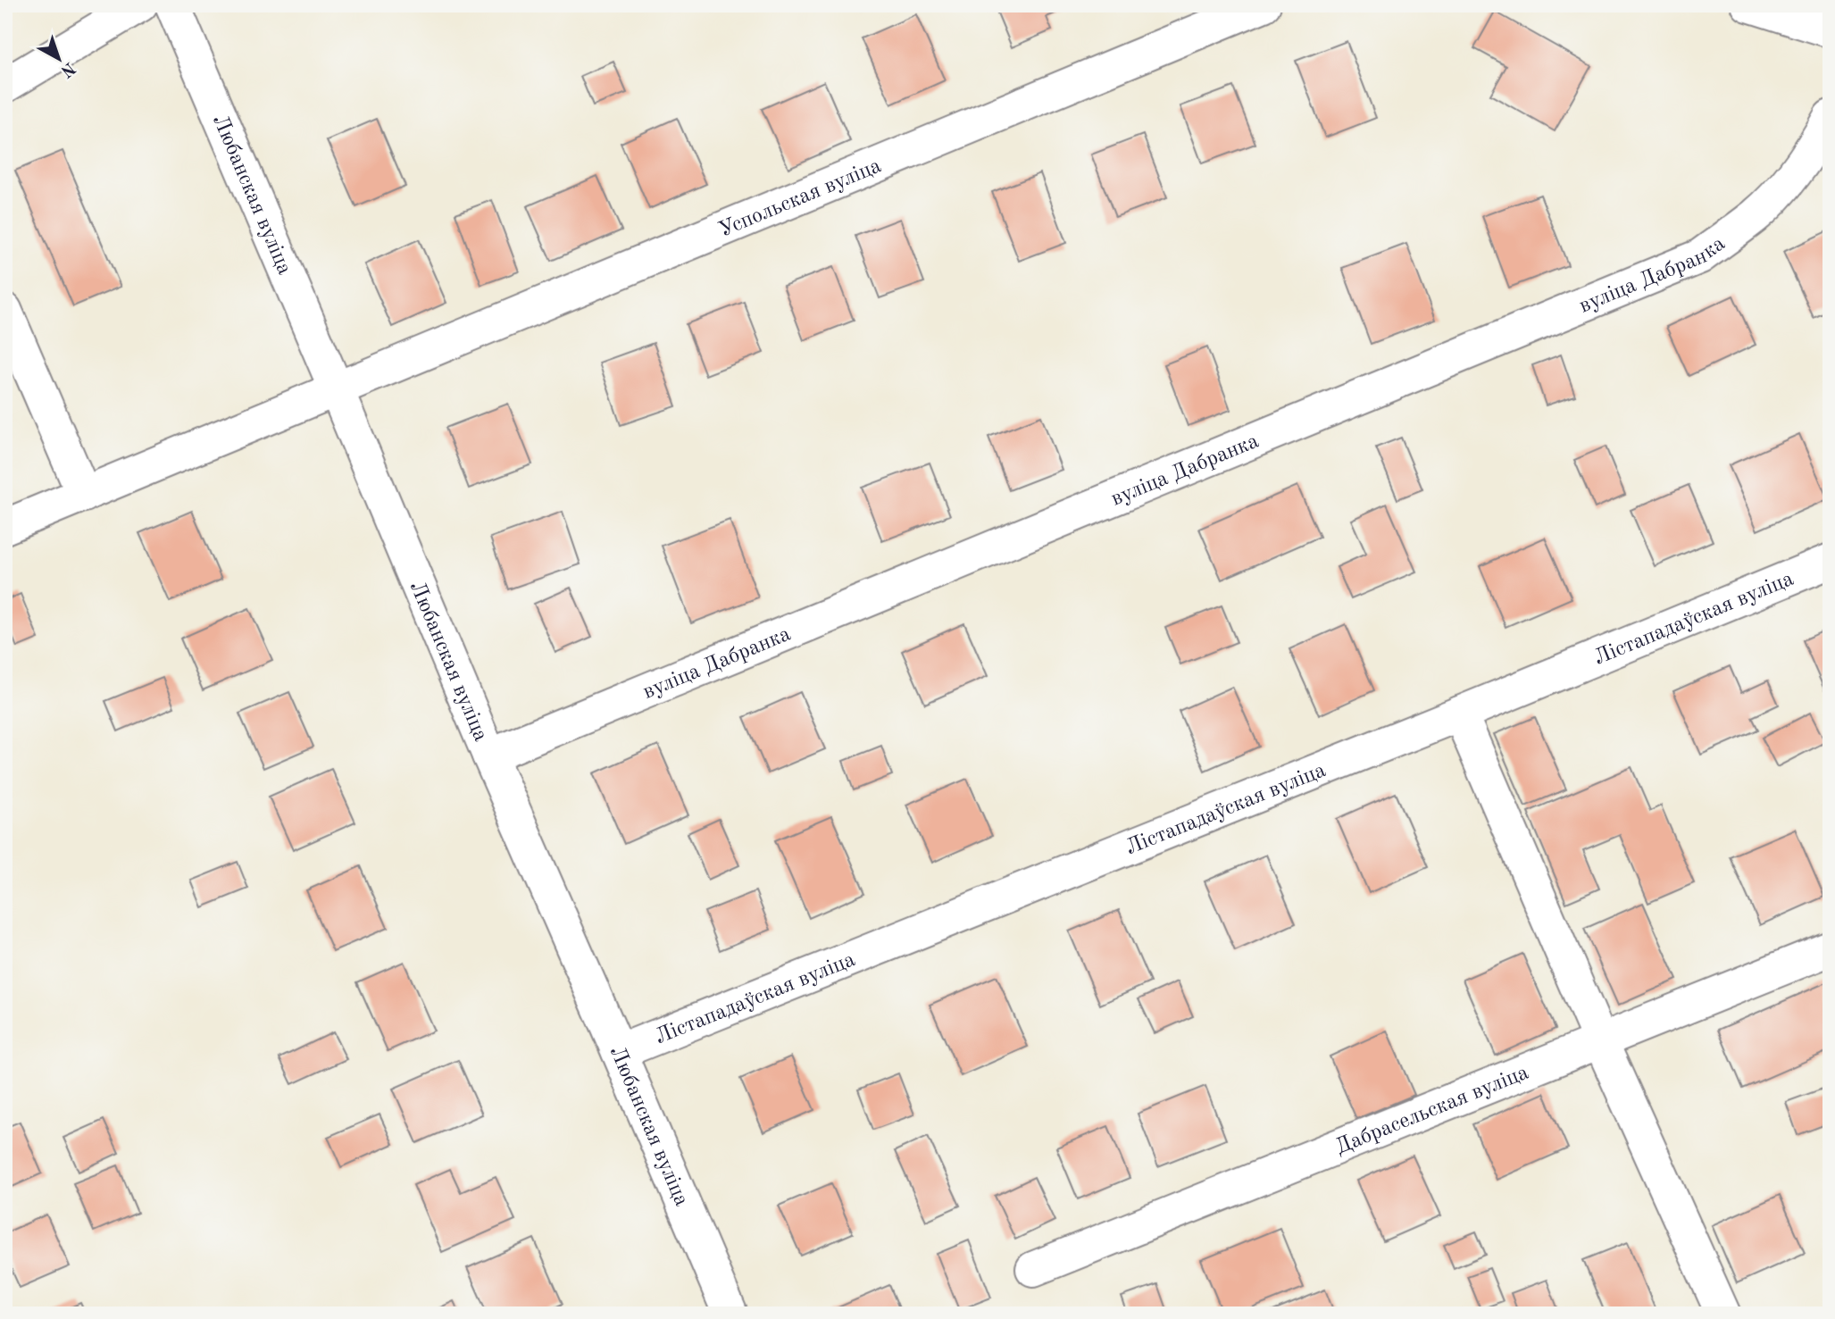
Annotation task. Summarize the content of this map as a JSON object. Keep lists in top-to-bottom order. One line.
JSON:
{"streets":{"street":["Любанская вуліца","Успольская вуліца","вуліца Дабранка","Лістападаўская вуліца","Дабрасельская вуліца"]},"crossings":[["Любанская вуліца","Успольская вуліца"],["Любанская вуліца","вуліца Дабранка"],["Любанская вуліца","Лістападаўская вуліца"]],"north":"bottom right"}
